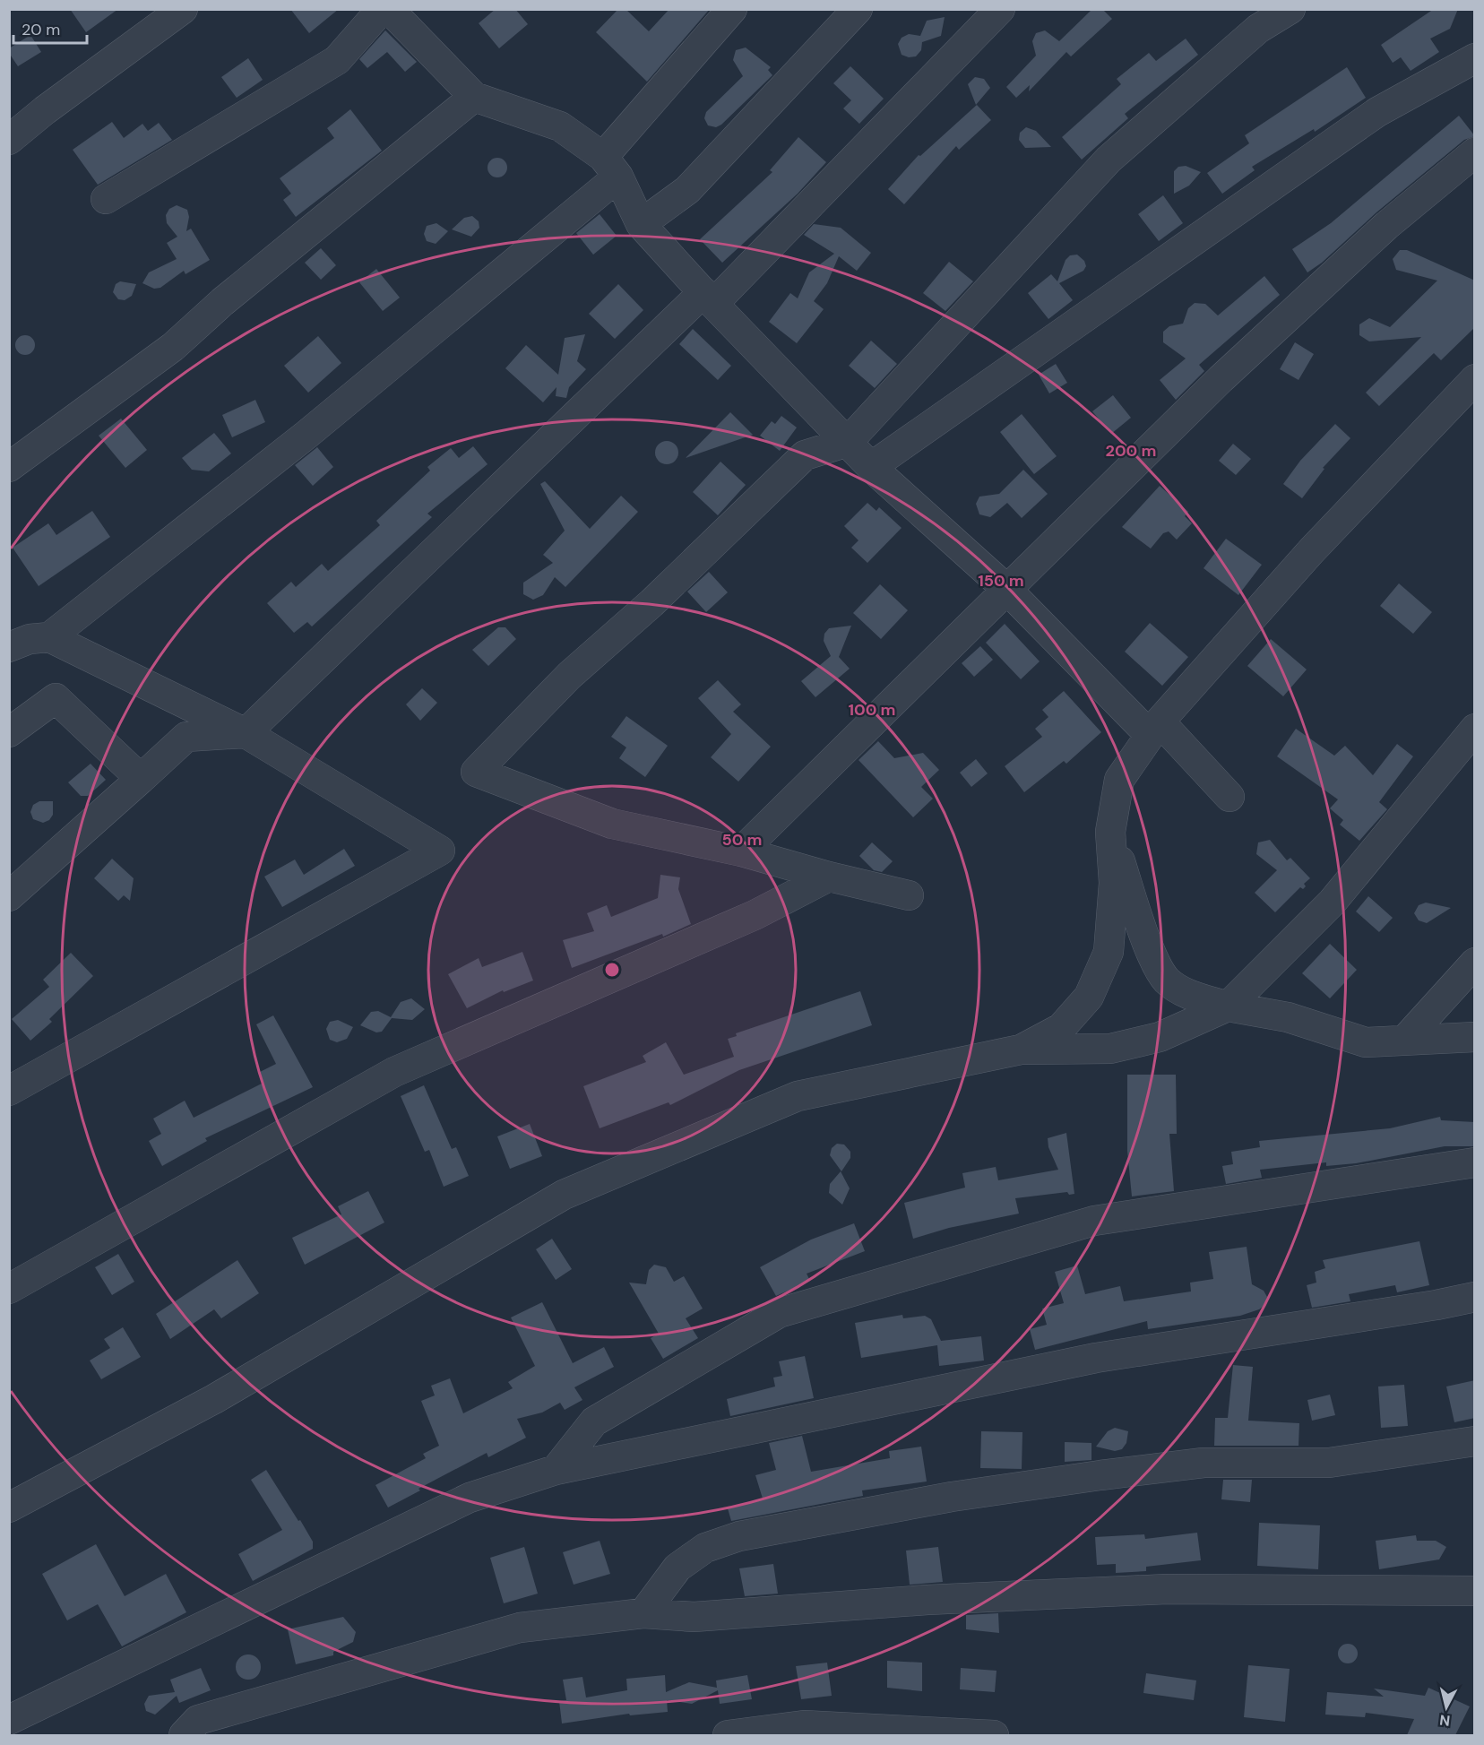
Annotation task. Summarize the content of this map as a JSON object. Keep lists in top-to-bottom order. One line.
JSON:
{"scale_bar":"20 m","north":"bottom","rings":["200 m","150 m","100 m","50 m"]}
